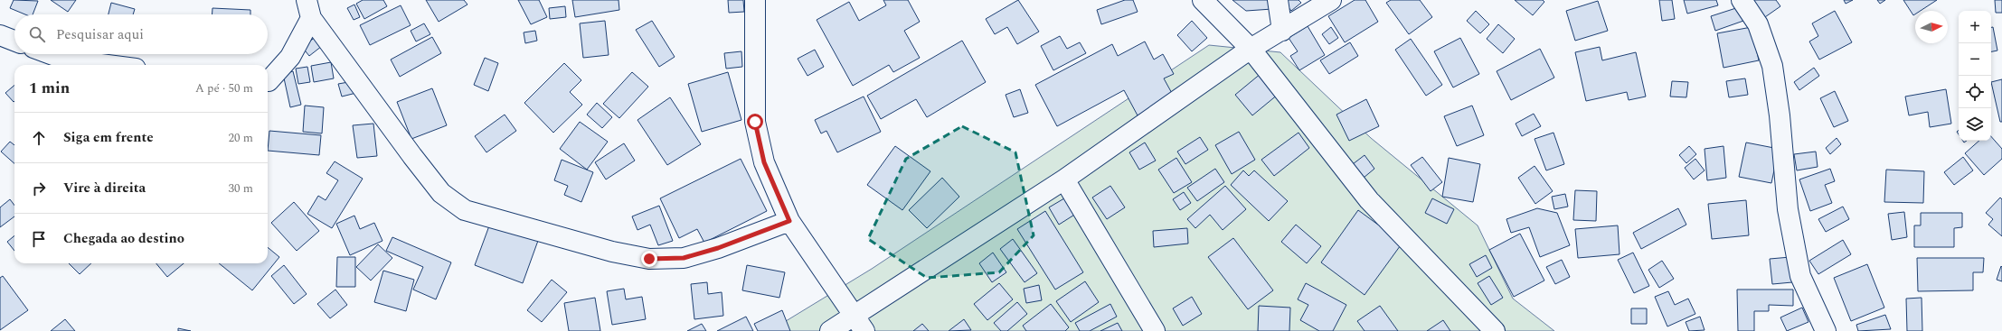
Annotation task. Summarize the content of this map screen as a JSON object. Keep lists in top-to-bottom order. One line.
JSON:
{"north":"right","page":{"map_buttons":["+","−"],"search":"Pesquisar aqui","heading":["1 min","A pé · 50 m"],"list":[["Siga em frente","20 m"],["Vire à direita","30 m"],"Chegada ao destino"]}}
